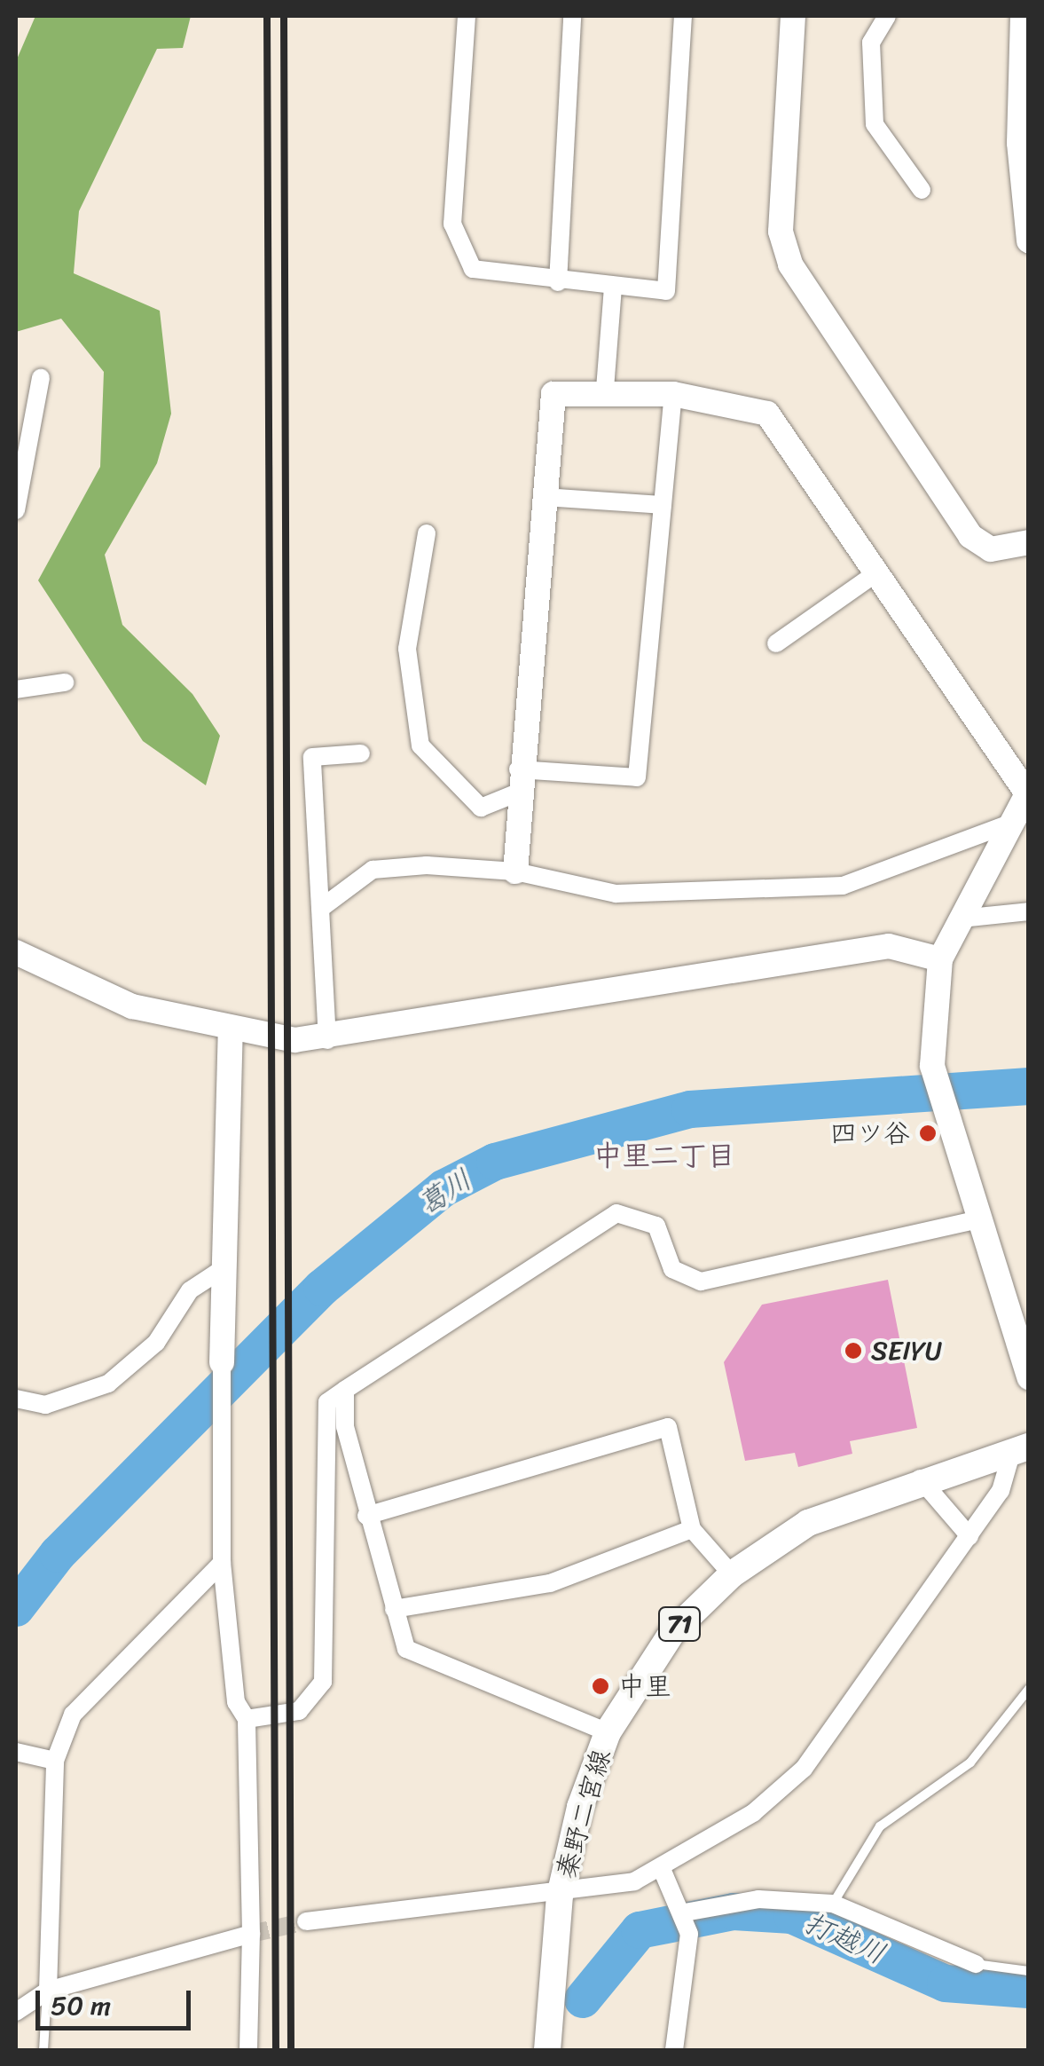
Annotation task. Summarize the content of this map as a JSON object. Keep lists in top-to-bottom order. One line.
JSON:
{"streets":{"main road":["71","秦野二宮線"]},"districts":["中里二丁目"],"water":["葛川","打越川"],"places":["四ツ谷","SEIYU","中里"],"scale_bar":"50 m"}
